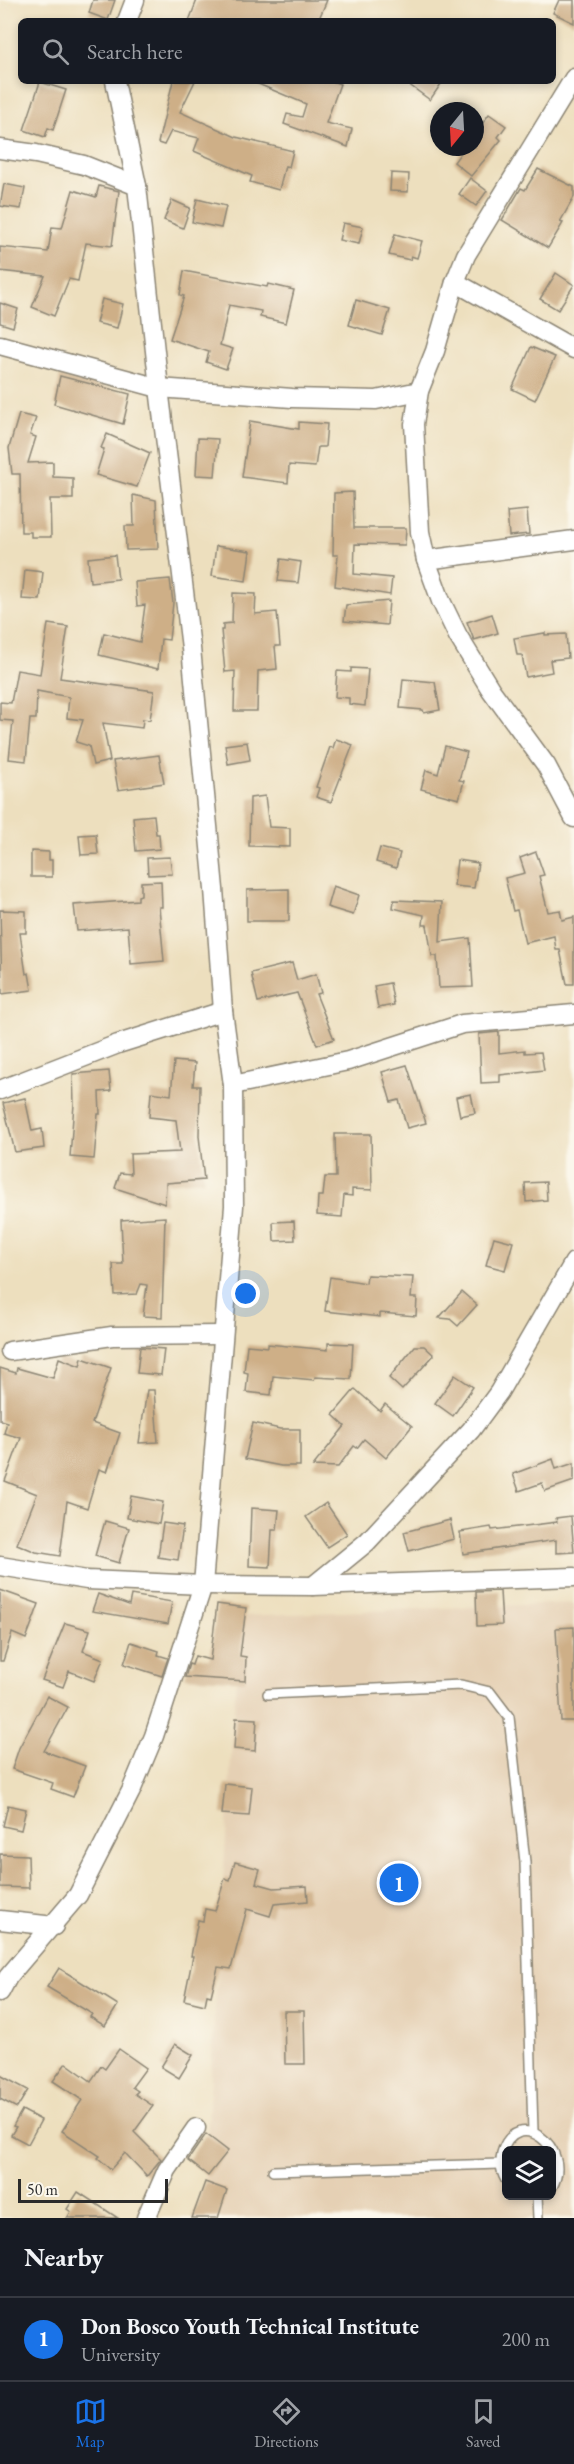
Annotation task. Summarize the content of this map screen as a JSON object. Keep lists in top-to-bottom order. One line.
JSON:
{"scale_bar":"50 m","north":"bottom","page":{"search":"Search here","pins":"1","scale":"50 m","heading":"Nearby","list":[{"mark":"1","name":"Don Bosco Youth Technical Institute","note":"University","value":"200 m"}],"nav":["Map","Directions","Saved"]}}
